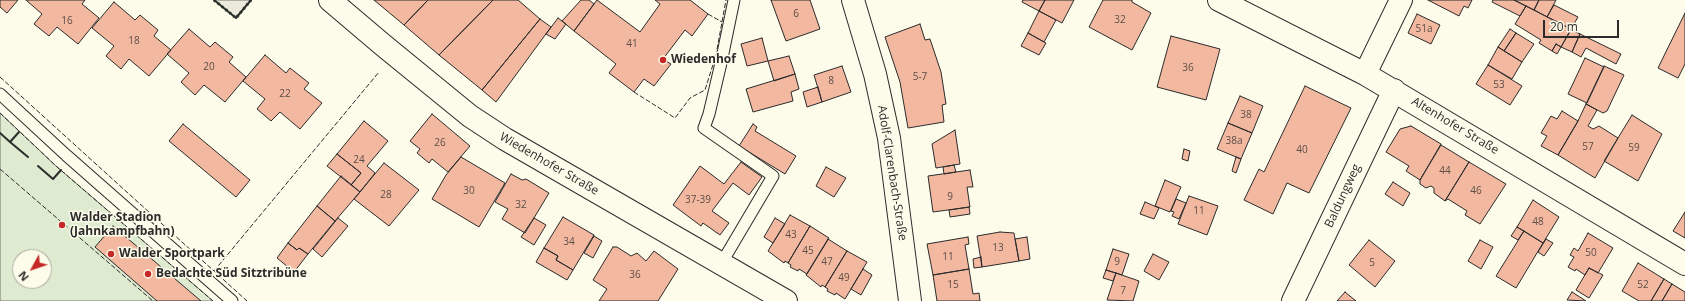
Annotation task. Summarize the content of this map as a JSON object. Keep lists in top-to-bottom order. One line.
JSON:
{"streets":{"street":["Altenhofer Straße","Wiedenhofer Straße","Adolf-Clarenbach-Straße","Baldungweg"]},"crossings":[["Altenhofer Straße","Baldungweg"]],"places":["Wiedenhof","Walder Stadion (Jahnkampfbahn)","Walder Sportpark","Bedachte Süd Sitztribüne"],"house_numbers":["6","32","16","51a","18","41","20","36","5-7","8","53","22","38","38a","26","57","59","40","24","44","30","46","28","9","37-39","32","11","48","43","34","13","45","50","11","47","9","5","36","49","15","52","7"],"scale_bar":"20 m","north":"bottom left"}
